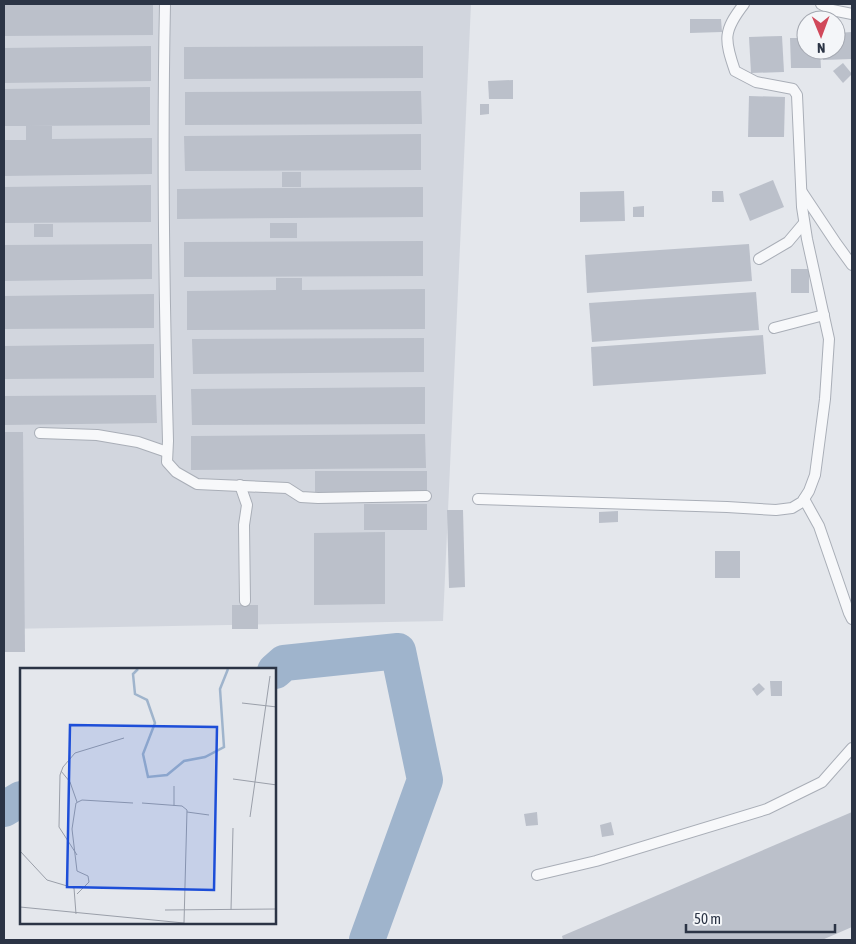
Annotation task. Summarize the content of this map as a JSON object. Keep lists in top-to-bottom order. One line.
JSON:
{"scale_bar":"50 m","north":"bottom"}
